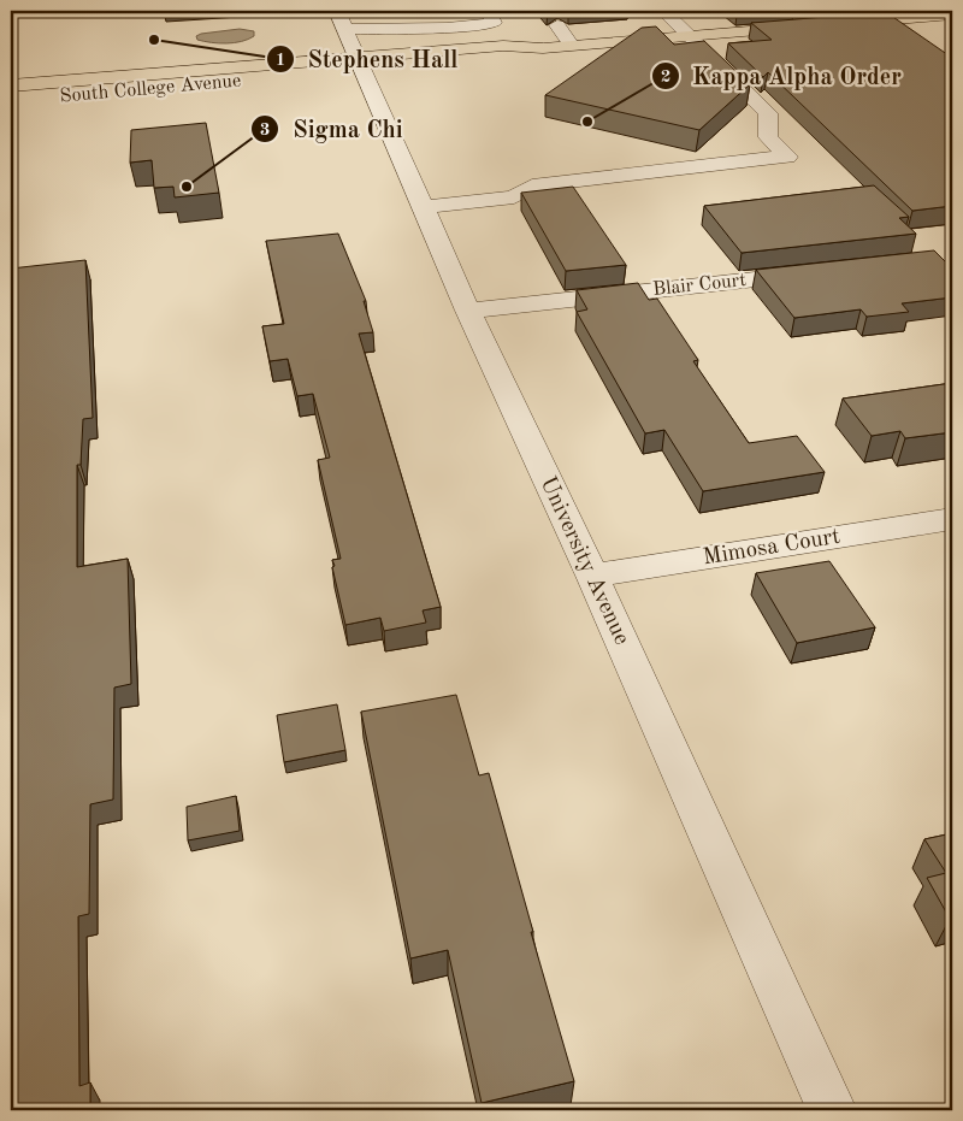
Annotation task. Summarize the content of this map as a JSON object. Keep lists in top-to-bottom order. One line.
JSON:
{"streets":{"main road":["South College Avenue"],"street":["Blair Court","Mimosa Court","University Avenue"]},"crossings":[["South College Avenue","University Avenue"],["Blair Court","University Avenue"],["Mimosa Court","University Avenue"]],"places":["Stephens Hall","Kappa Alpha Order","Sigma Chi"]}
